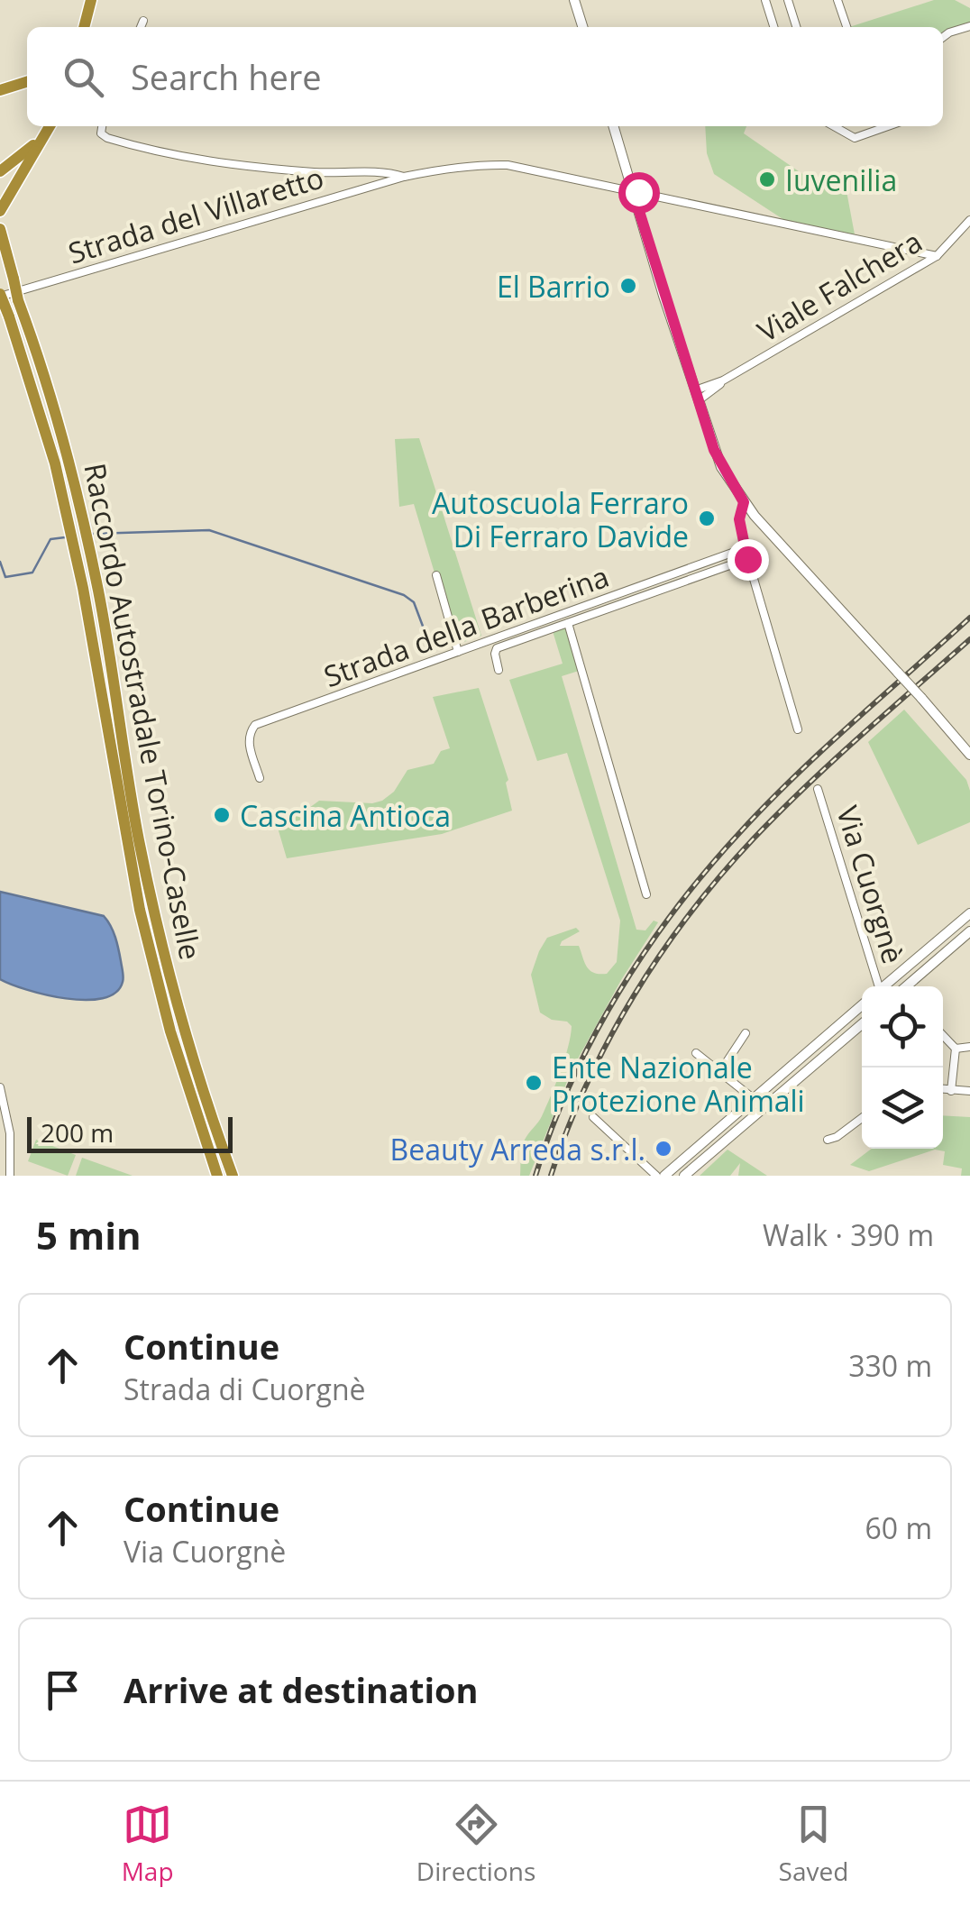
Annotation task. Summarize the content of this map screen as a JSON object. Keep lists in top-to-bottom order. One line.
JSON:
{"streets":{"highway":["Raccordo Autostradale Torino-Caselle"],"street":["Strada del Villaretto","Viale Falchera","Strada della Barberina","Via Cuorgnè"]},"crossings":[["Strada del Villaretto","Viale Falchera"],["Strada del Villaretto","Raccordo Autostradale Torino-Caselle"]],"places":["Iuvenilia","El Barrio","Autoscuola Ferraro Di Ferraro Davide","Cascina Antioca","Ente Nazionale Protezione Animali","Beauty Arreda s.r.l."],"scale_bar":"200 m","page":{"search":"Search here","scale":"200 m","heading":["5 min","Walk · 390 m"],"list":[["Continue","Strada di Cuorgnè","330 m"],["Continue","Via Cuorgnè","60 m"],"Arrive at destination"],"nav":["Map","Directions","Saved"]}}
